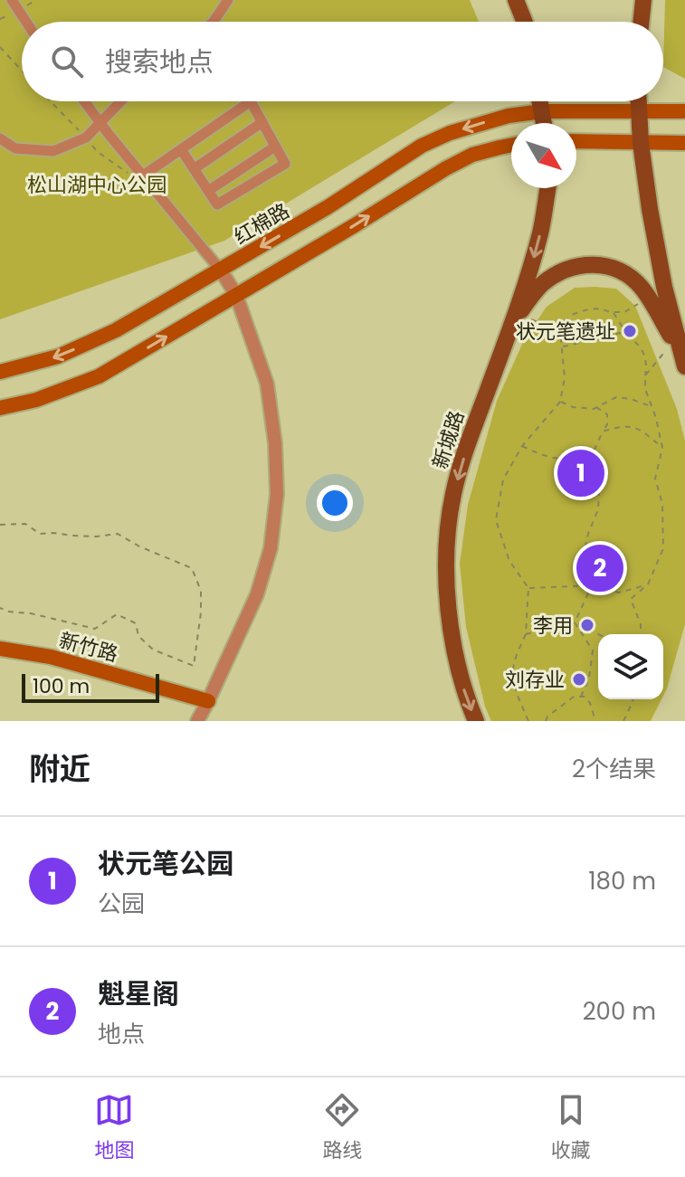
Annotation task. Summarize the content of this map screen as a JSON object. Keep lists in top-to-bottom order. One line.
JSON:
{"streets":{"main road":["红棉路","新城路","新竹路"]},"one_way":["新城路"],"parks":["松山湖中心公园"],"places":["状元笔遗址","李用","刘存业"],"scale_bar":"100 m","north":"bottom right","page":{"search":"搜索地点","pins":["1","2"],"scale":"100 m","heading":["附近","2个结果"],"list":[{"mark":"1","name":"状元笔公园","note":"公园","value":"180 m"},{"mark":"2","name":"魁星阁","note":"地点","value":"200 m"}],"nav":["地图","路线","收藏"]}}
